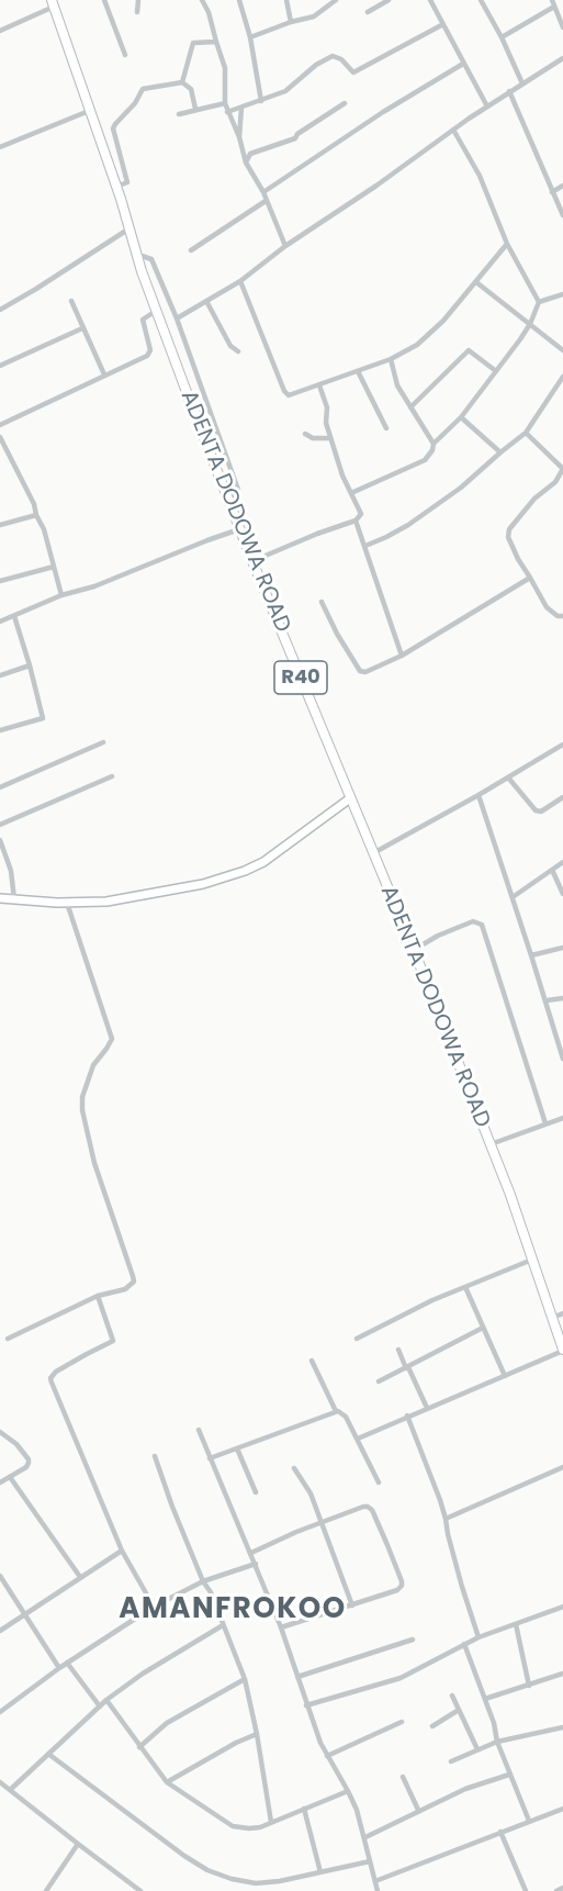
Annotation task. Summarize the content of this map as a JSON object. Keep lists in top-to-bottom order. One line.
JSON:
{"streets":{"main road":["ADENTA DODOWA ROAD","R40"]},"districts":["AMANFROKOO"]}
